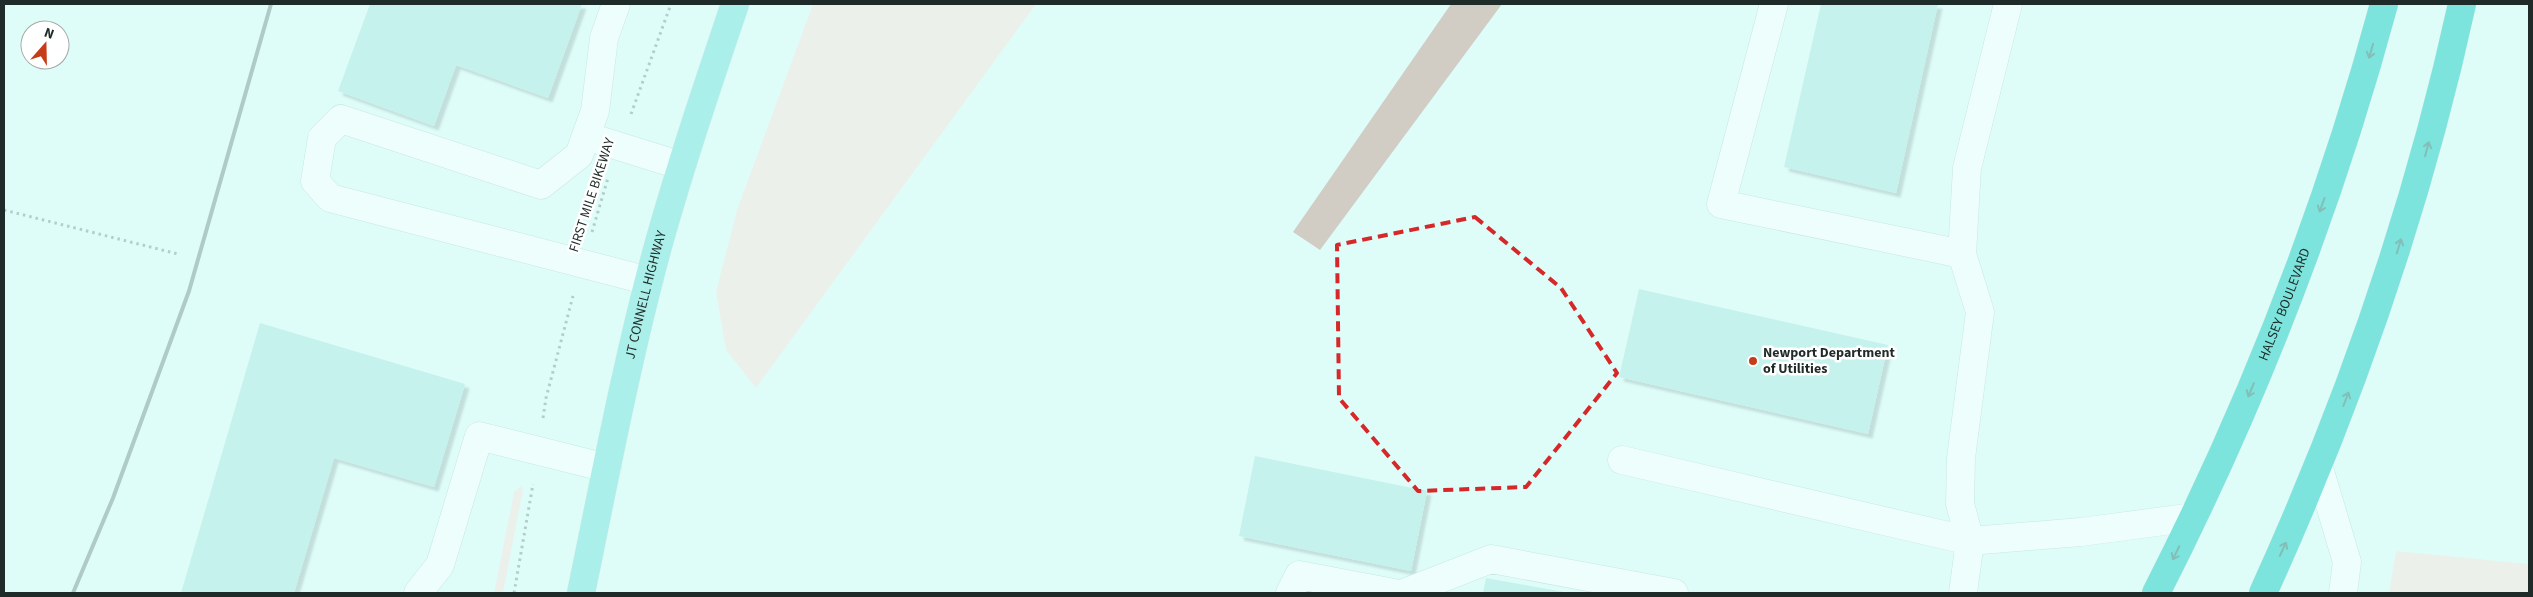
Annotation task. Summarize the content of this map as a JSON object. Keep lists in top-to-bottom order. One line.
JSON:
{"streets":{"highway":["HALSEY BOULEVARD"],"main road":["JT CONNELL HIGHWAY"],"path":["FIRST MILE BIKEWAY"]},"places":["Newport Department of Utilities"],"north":"top"}
